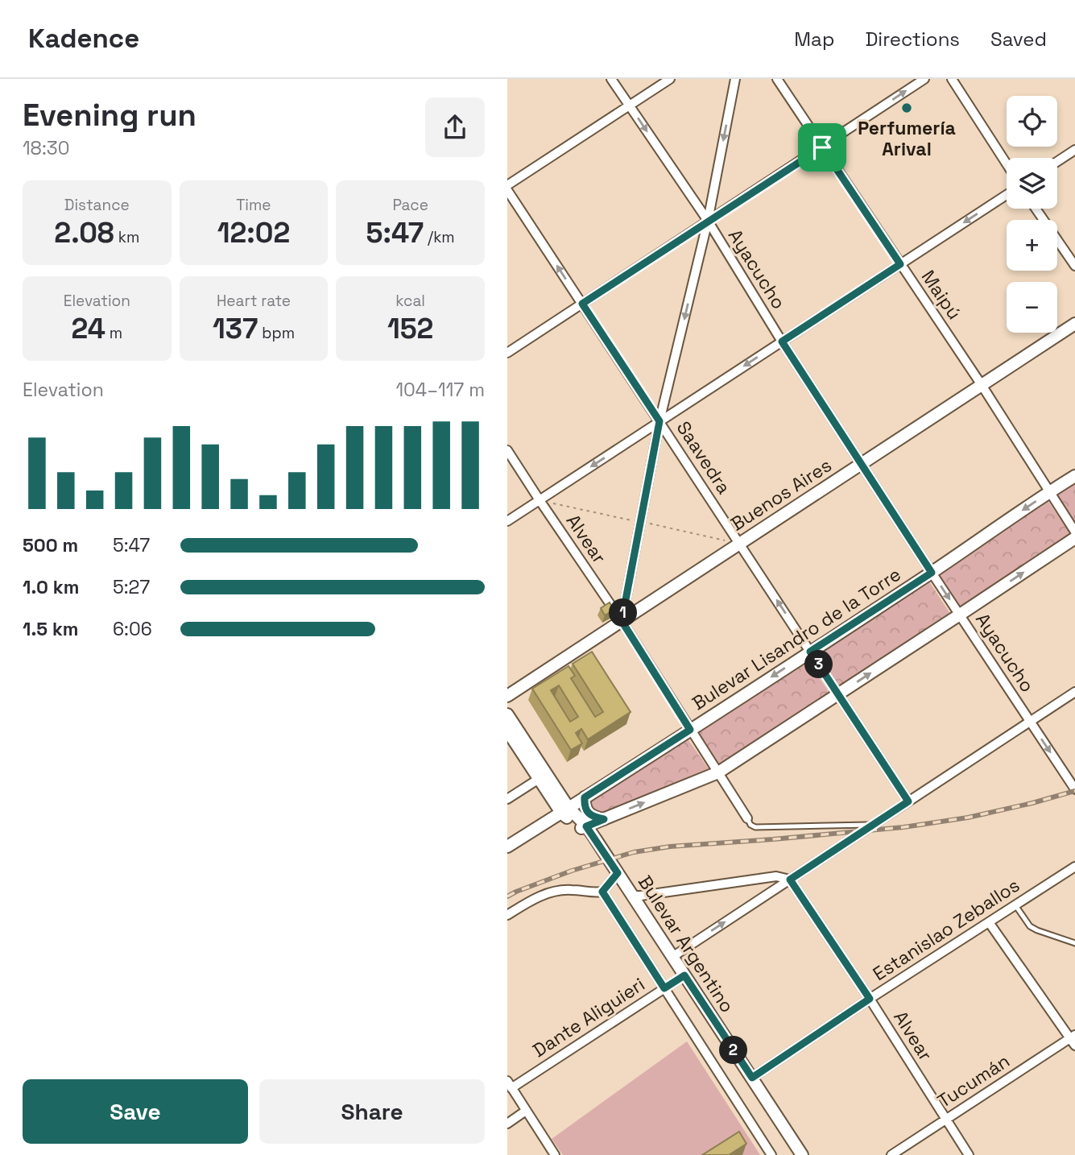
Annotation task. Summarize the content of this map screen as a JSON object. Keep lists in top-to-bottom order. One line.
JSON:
{"streets":{"main road":["Buenos Aires","Bulevar Lisandro de la Torre","Bulevar Argentino"],"street":["Ayacucho","Maipú","Saavedra","Alvear","Estanislao Zeballos","Dante Aliguieri","Tucumán"]},"crossings":[["Ayacucho","Buenos Aires"],["Ayacucho","Bulevar Lisandro de la Torre"],["Maipú","Buenos Aires"],["Maipú","Bulevar Lisandro de la Torre"],["Saavedra","Buenos Aires"],["Saavedra","Bulevar Lisandro de la Torre"],["Buenos Aires","Alvear"],["Alvear","Bulevar Lisandro de la Torre"],["Alvear","Estanislao Zeballos"],["Alvear","Tucumán"],["Bulevar Lisandro de la Torre","Bulevar Argentino"],["Estanislao Zeballos","Bulevar Argentino"],["Bulevar Argentino","Dante Aliguieri"]],"one_way":["Saavedra"],"places":["Perfumería Arival"],"page":{"header":"Kadence","nav":["Map","Directions","Saved"],"heading":["Evening run","18:30"],"map_buttons":["+","−"],"stats":[["Distance","2.08 km"],["Time","12:02"],["Pace","5:47 /km"],["Elevation","24 m"],["Heart rate","137 bpm"],["kcal","152"]],"chart":["Elevation","104–117 m"],"list":[{"name":"500 m","note":"5:47"},{"name":"1.0 km","note":"5:27"},{"name":"1.5 km","note":"6:06"}],"pins":["1","3","2"],"buttons":["Save","Share"]}}
